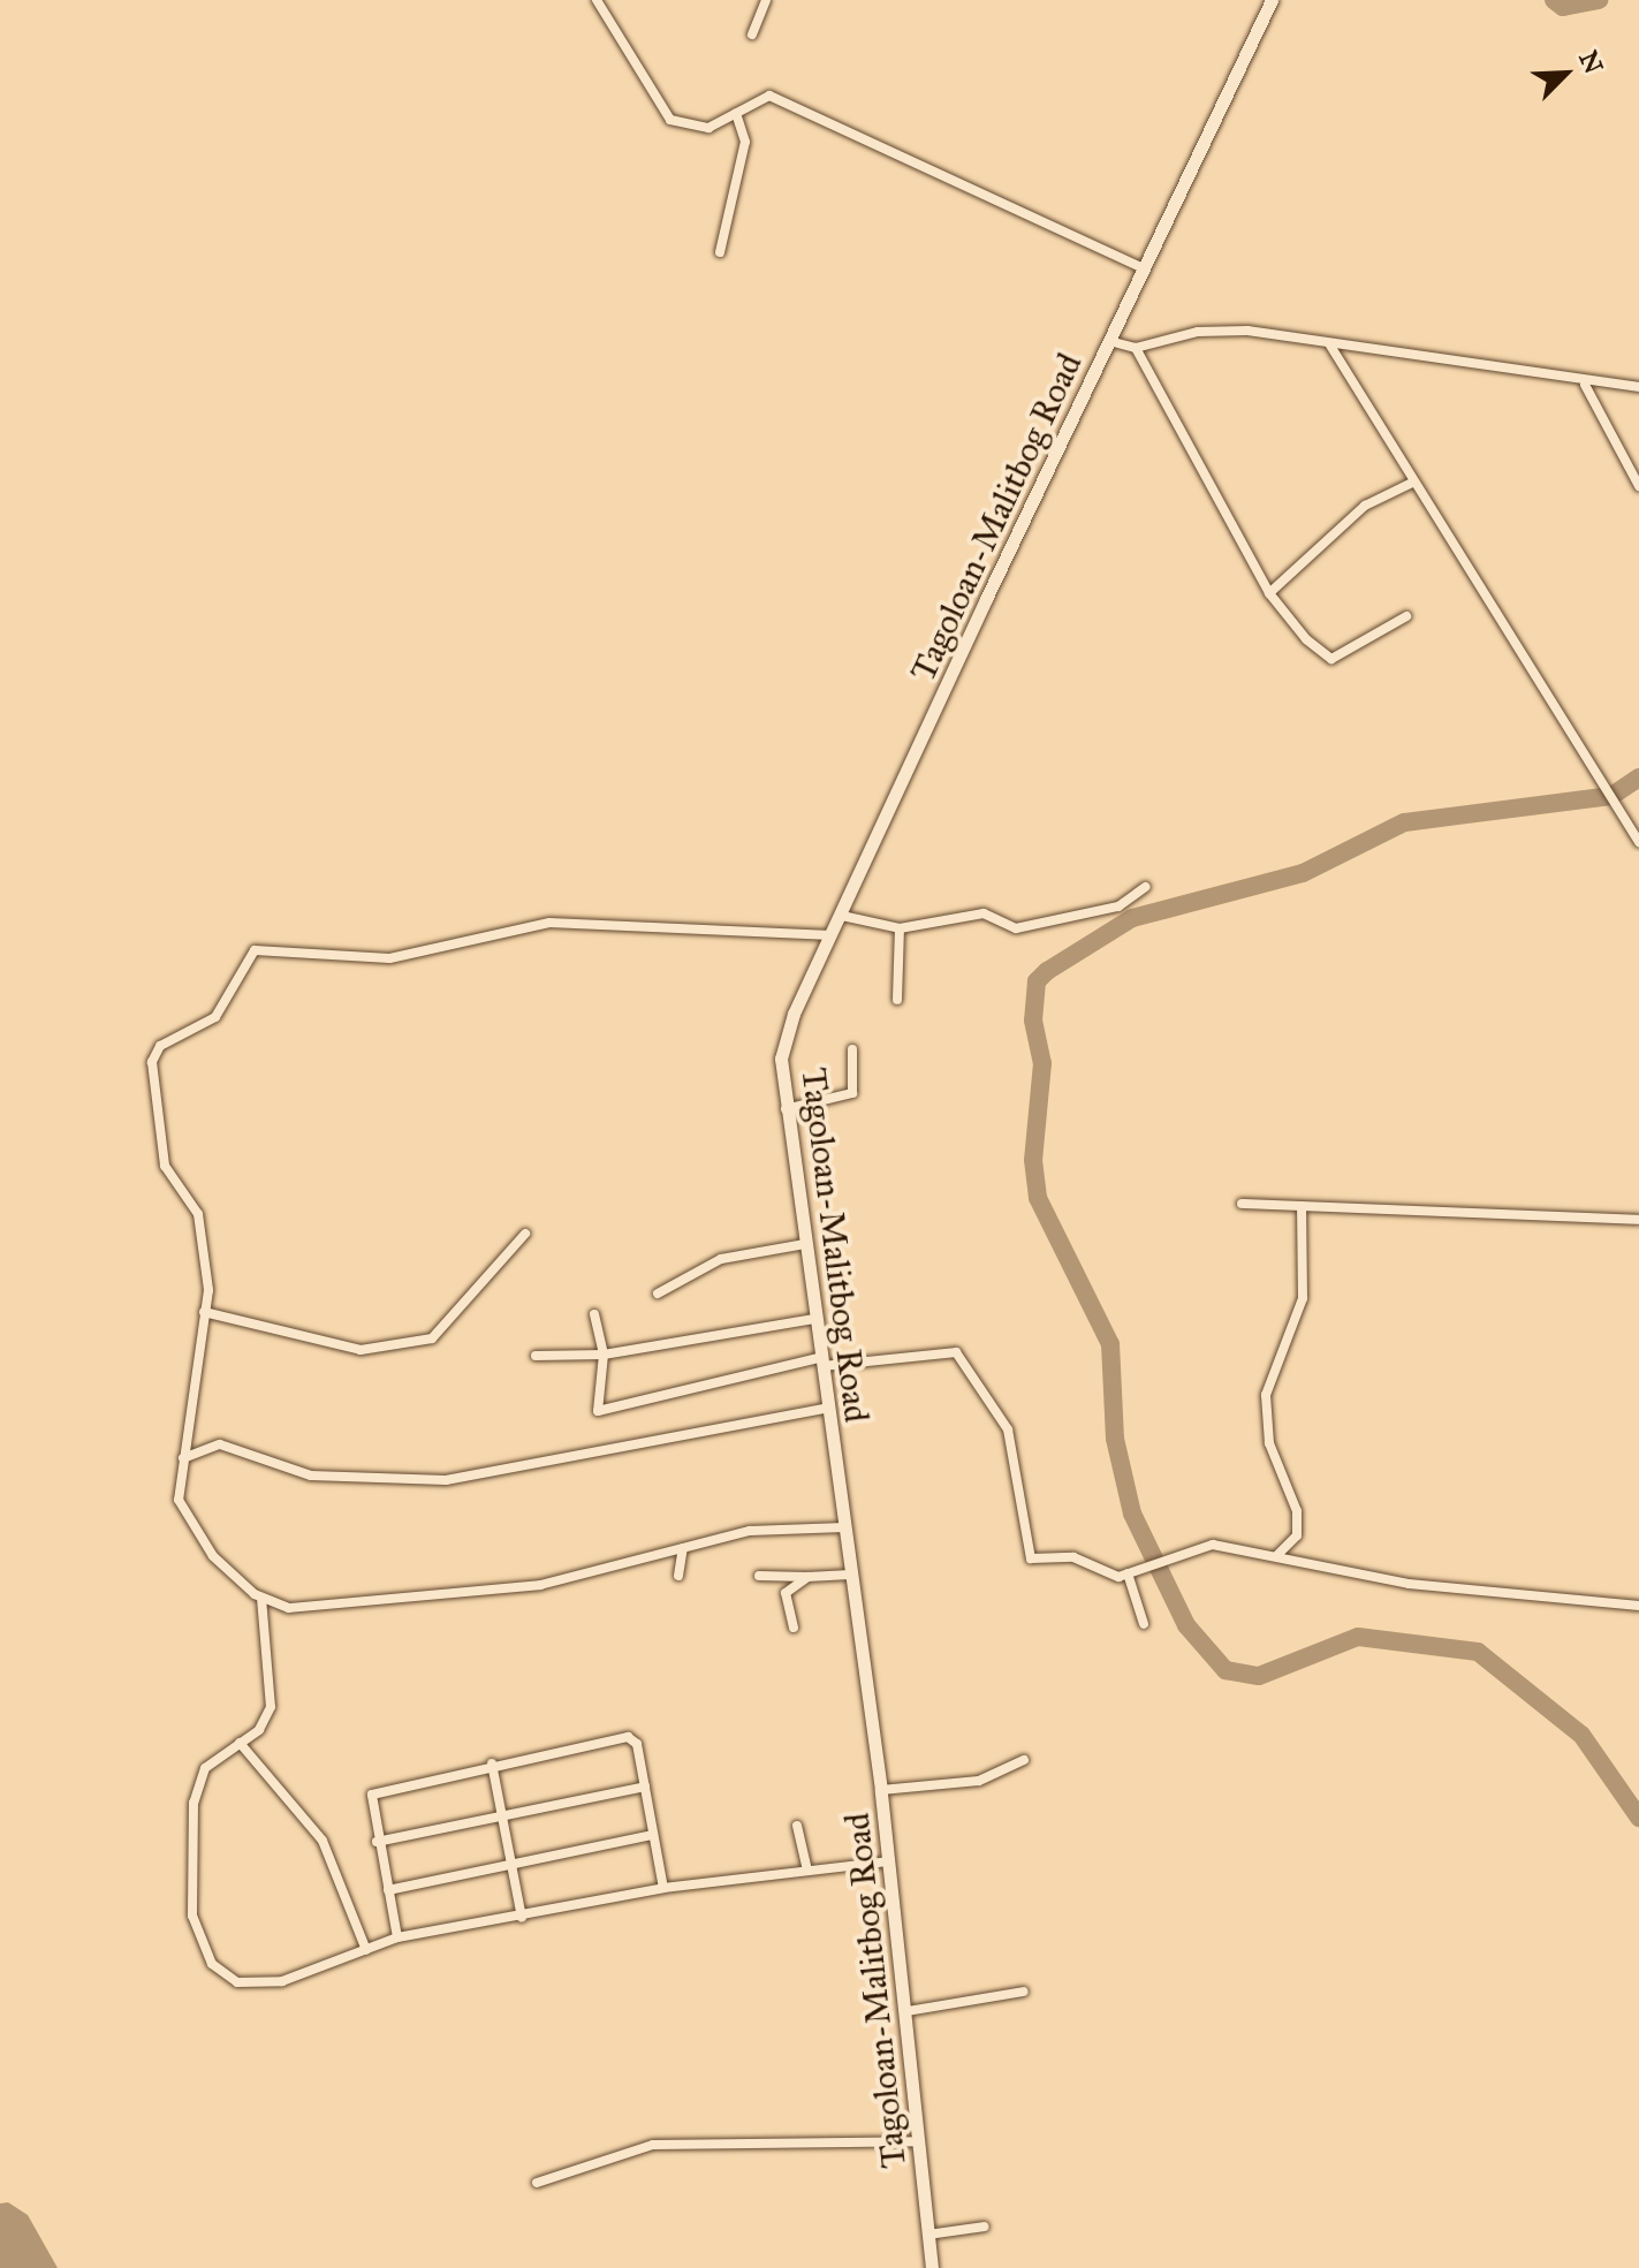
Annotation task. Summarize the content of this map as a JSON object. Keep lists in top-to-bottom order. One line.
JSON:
{"streets":{"main road":["Tagoloan-Malitbog Road"]},"north":"top right"}
